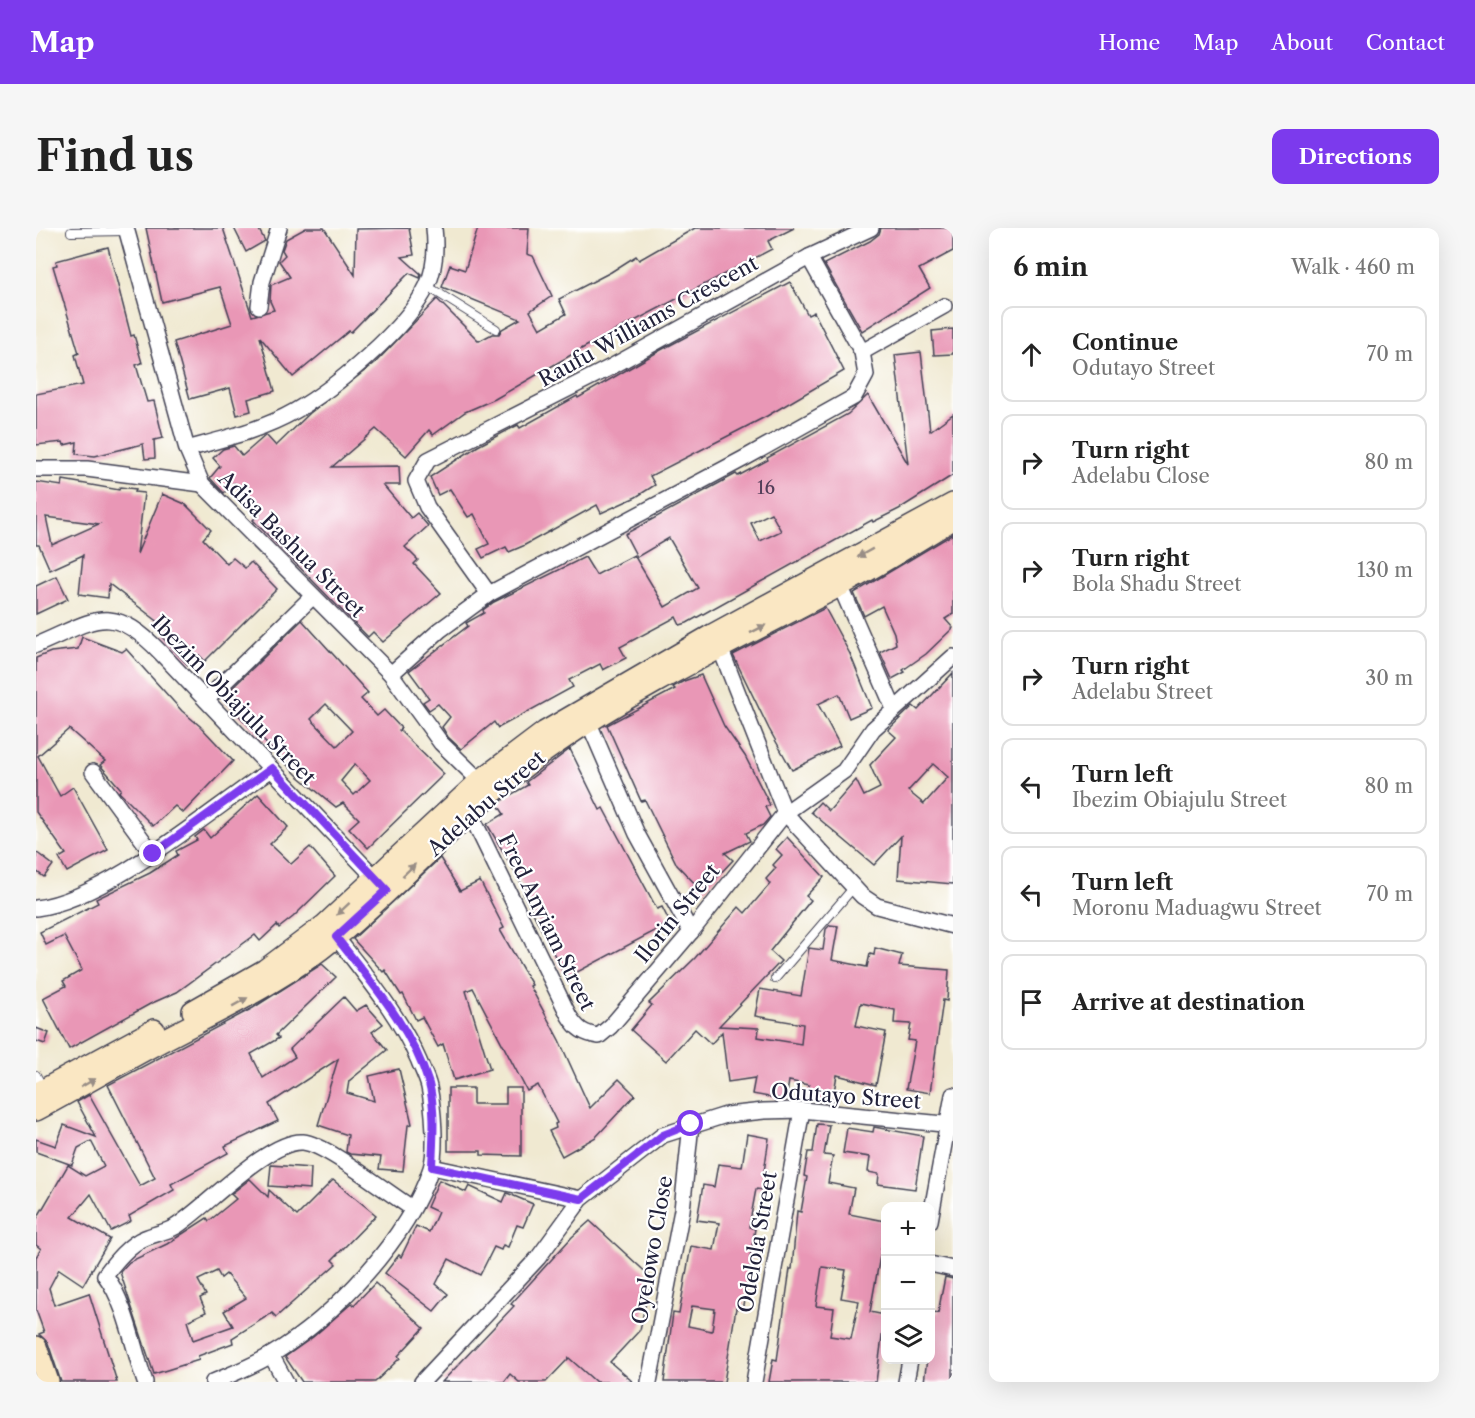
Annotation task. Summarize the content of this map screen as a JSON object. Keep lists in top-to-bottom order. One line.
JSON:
{"streets":{"main road":["Adelabu Street"],"street":["Raufu Williams Crescent","Adisa Bashua Street","Ibezim Obiajulu Street","Ilorin Street","Fred Anyiam Street","Odutayo Street","Odelola Street","Oyelowo Close"]},"crossings":[["Adisa Bashua Street","Adelabu Street"],["Ibezim Obiajulu Street","Adelabu Street"],["Adelabu Street","Fred Anyiam Street"],["Ilorin Street","Fred Anyiam Street"],["Odutayo Street","Odelola Street"],["Odutayo Street","Oyelowo Close"]],"house_numbers":["16"],"page":{"header":"Map","nav":["Home","Map","About","Contact"],"buttons":"Directions","title":"Find us","heading":["6 min","Walk · 460 m"],"list":[["Continue","Odutayo Street","70 m"],["Turn right","Adelabu Close","80 m"],["Turn right","Bola Shadu Street","130 m"],["Turn right","Adelabu Street","30 m"],["Turn left","Ibezim Obiajulu Street","80 m"],["Turn left","Moronu Maduagwu Street","70 m"],"Arrive at destination"],"map_buttons":["+","−"]}}
